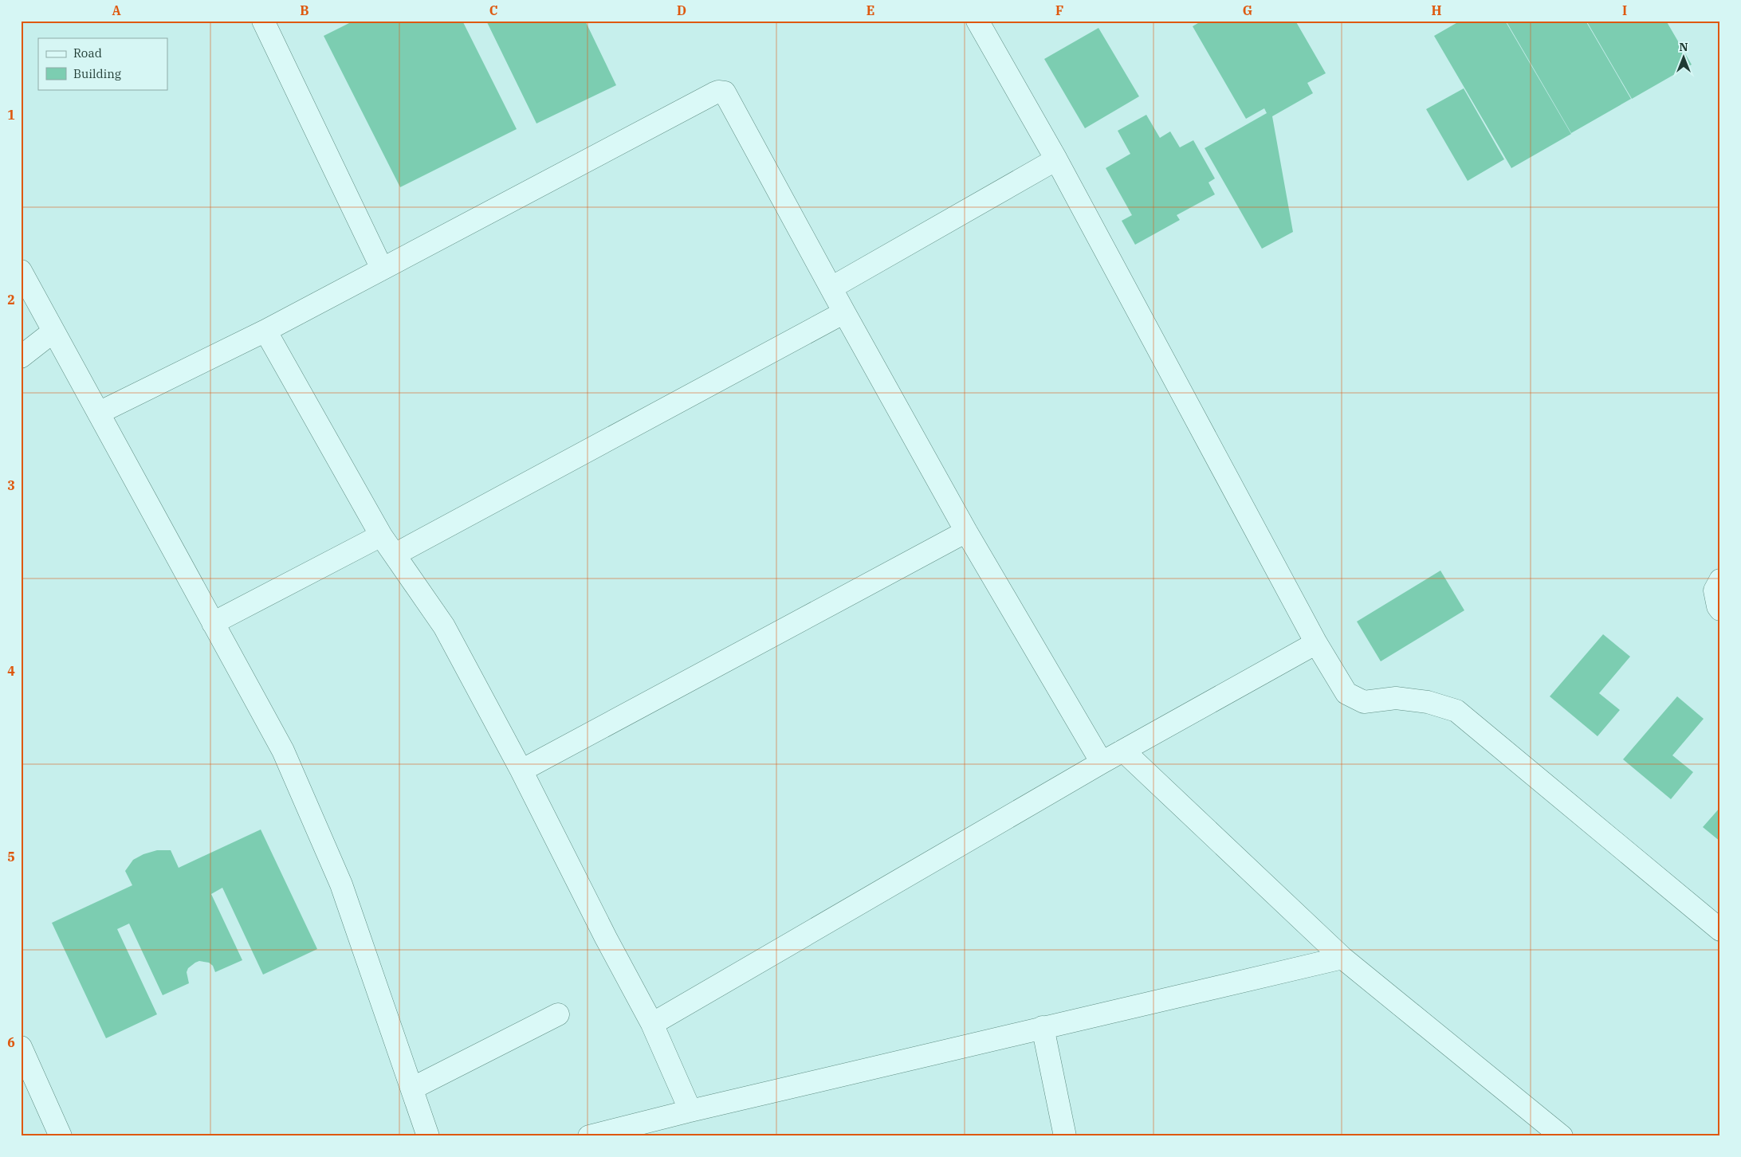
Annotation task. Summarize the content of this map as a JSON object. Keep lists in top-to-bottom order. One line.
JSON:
{"legend":["Road","Building"],"north":"top","grid":{"columns":["A","B","C","D","E","F","G","H","I"],"rows":["1","2","3","4","5","6"]}}
